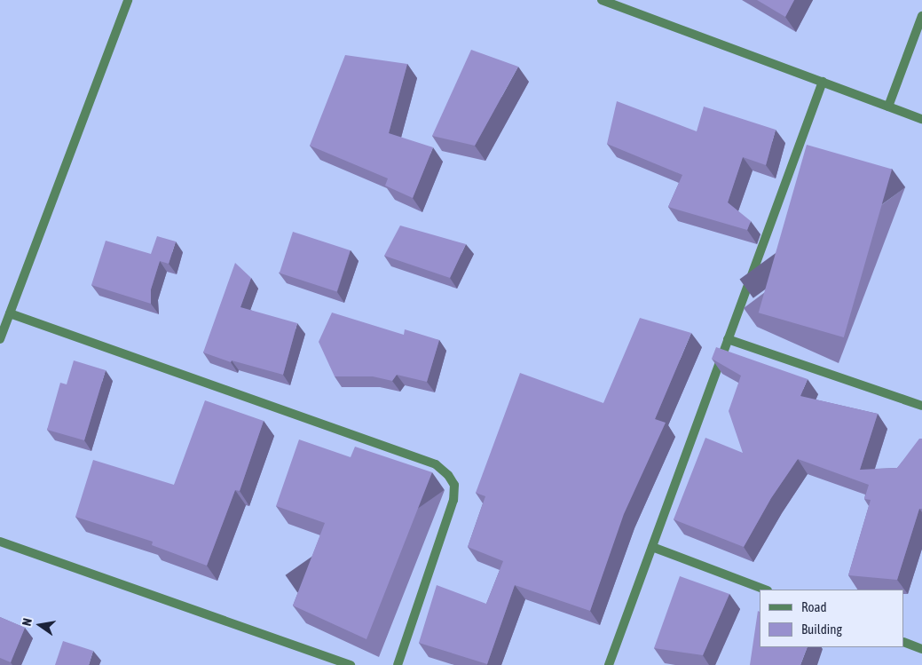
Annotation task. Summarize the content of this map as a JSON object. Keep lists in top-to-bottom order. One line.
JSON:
{"legend":["Road","Building"],"north":"left"}
